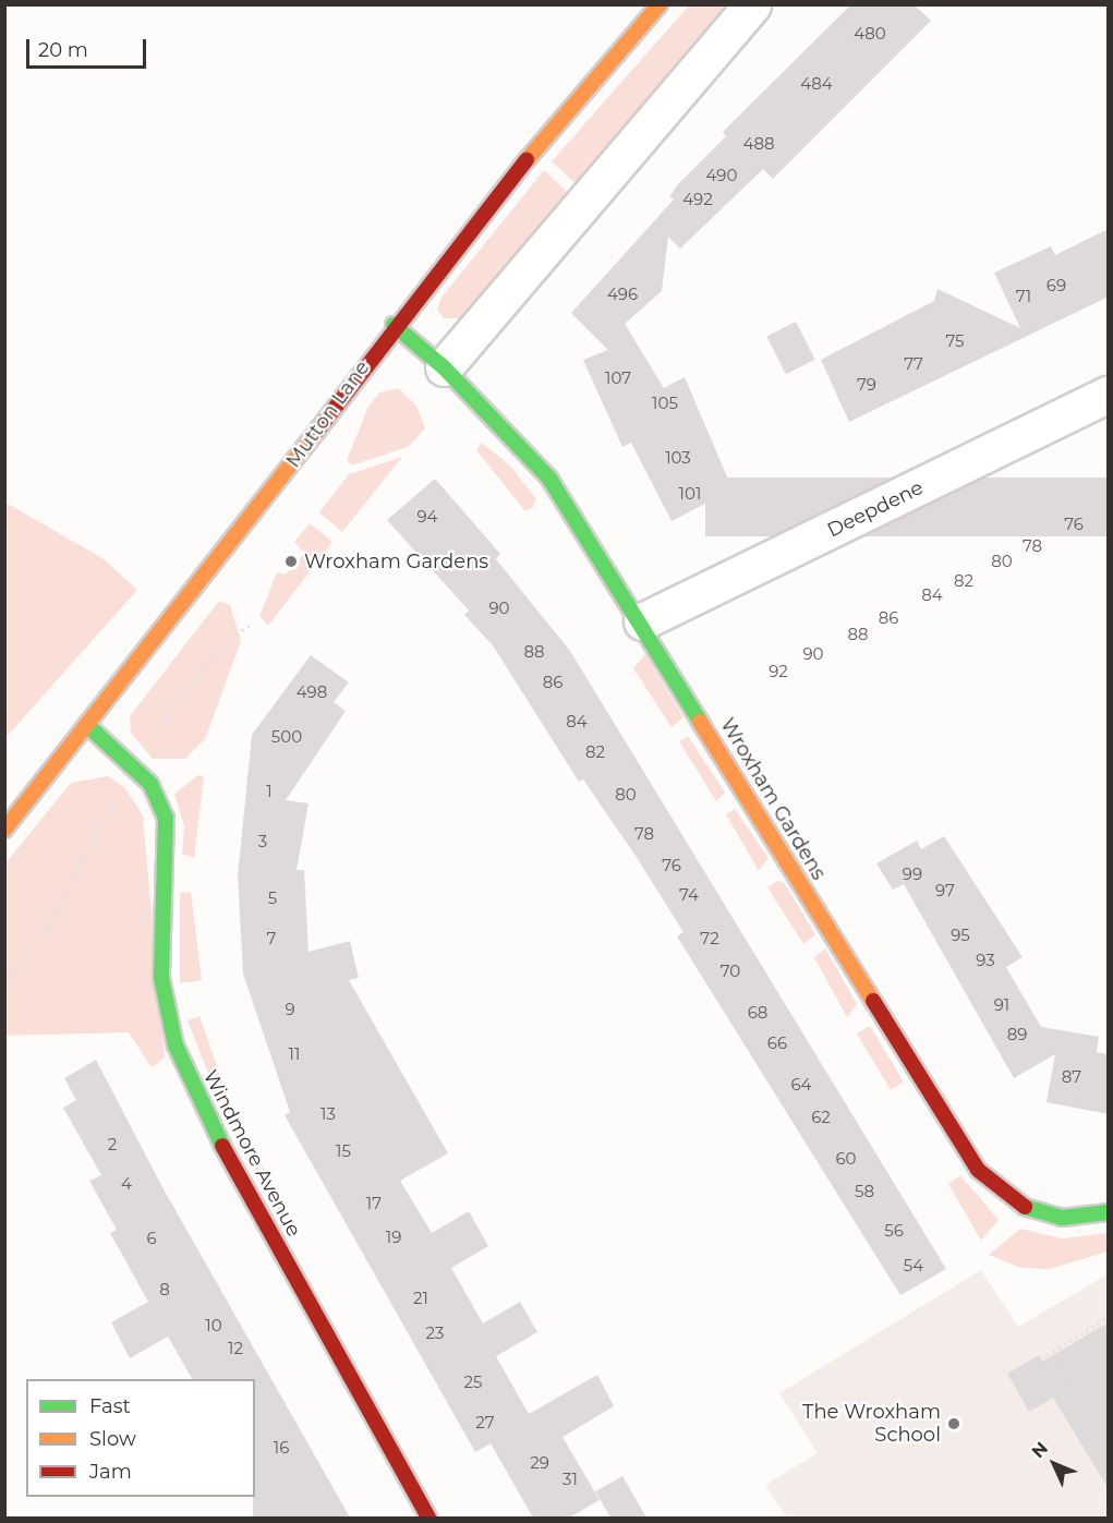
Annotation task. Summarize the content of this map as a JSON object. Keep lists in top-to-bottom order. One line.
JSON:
{"streets":{"street":["Mutton Lane","Deepdene","Wroxham Gardens","Windmore Avenue"]},"crossings":[["Mutton Lane","Wroxham Gardens"],["Mutton Lane","Windmore Avenue"],["Deepdene","Wroxham Gardens"]],"places":["Wroxham Gardens","The Wroxham School"],"house_numbers":["480","484","488","490","492","69","496","71","75","77","107","79","105","103","101","94","76","78","80","82","84","90","86","88","88","90","92","86","498","84","500","82","1","80","78","3","76","99","97","74","5","95","7","72","93","70","91","9","68","89","66","11","87","64","13","62","2","15","60","4","58","17","56","19","6","54","8","21","10","23","12","25","27","16","29","31"],"legend":["Fast","Slow","Jam"],"scale_bar":"20 m","north":"top left"}
